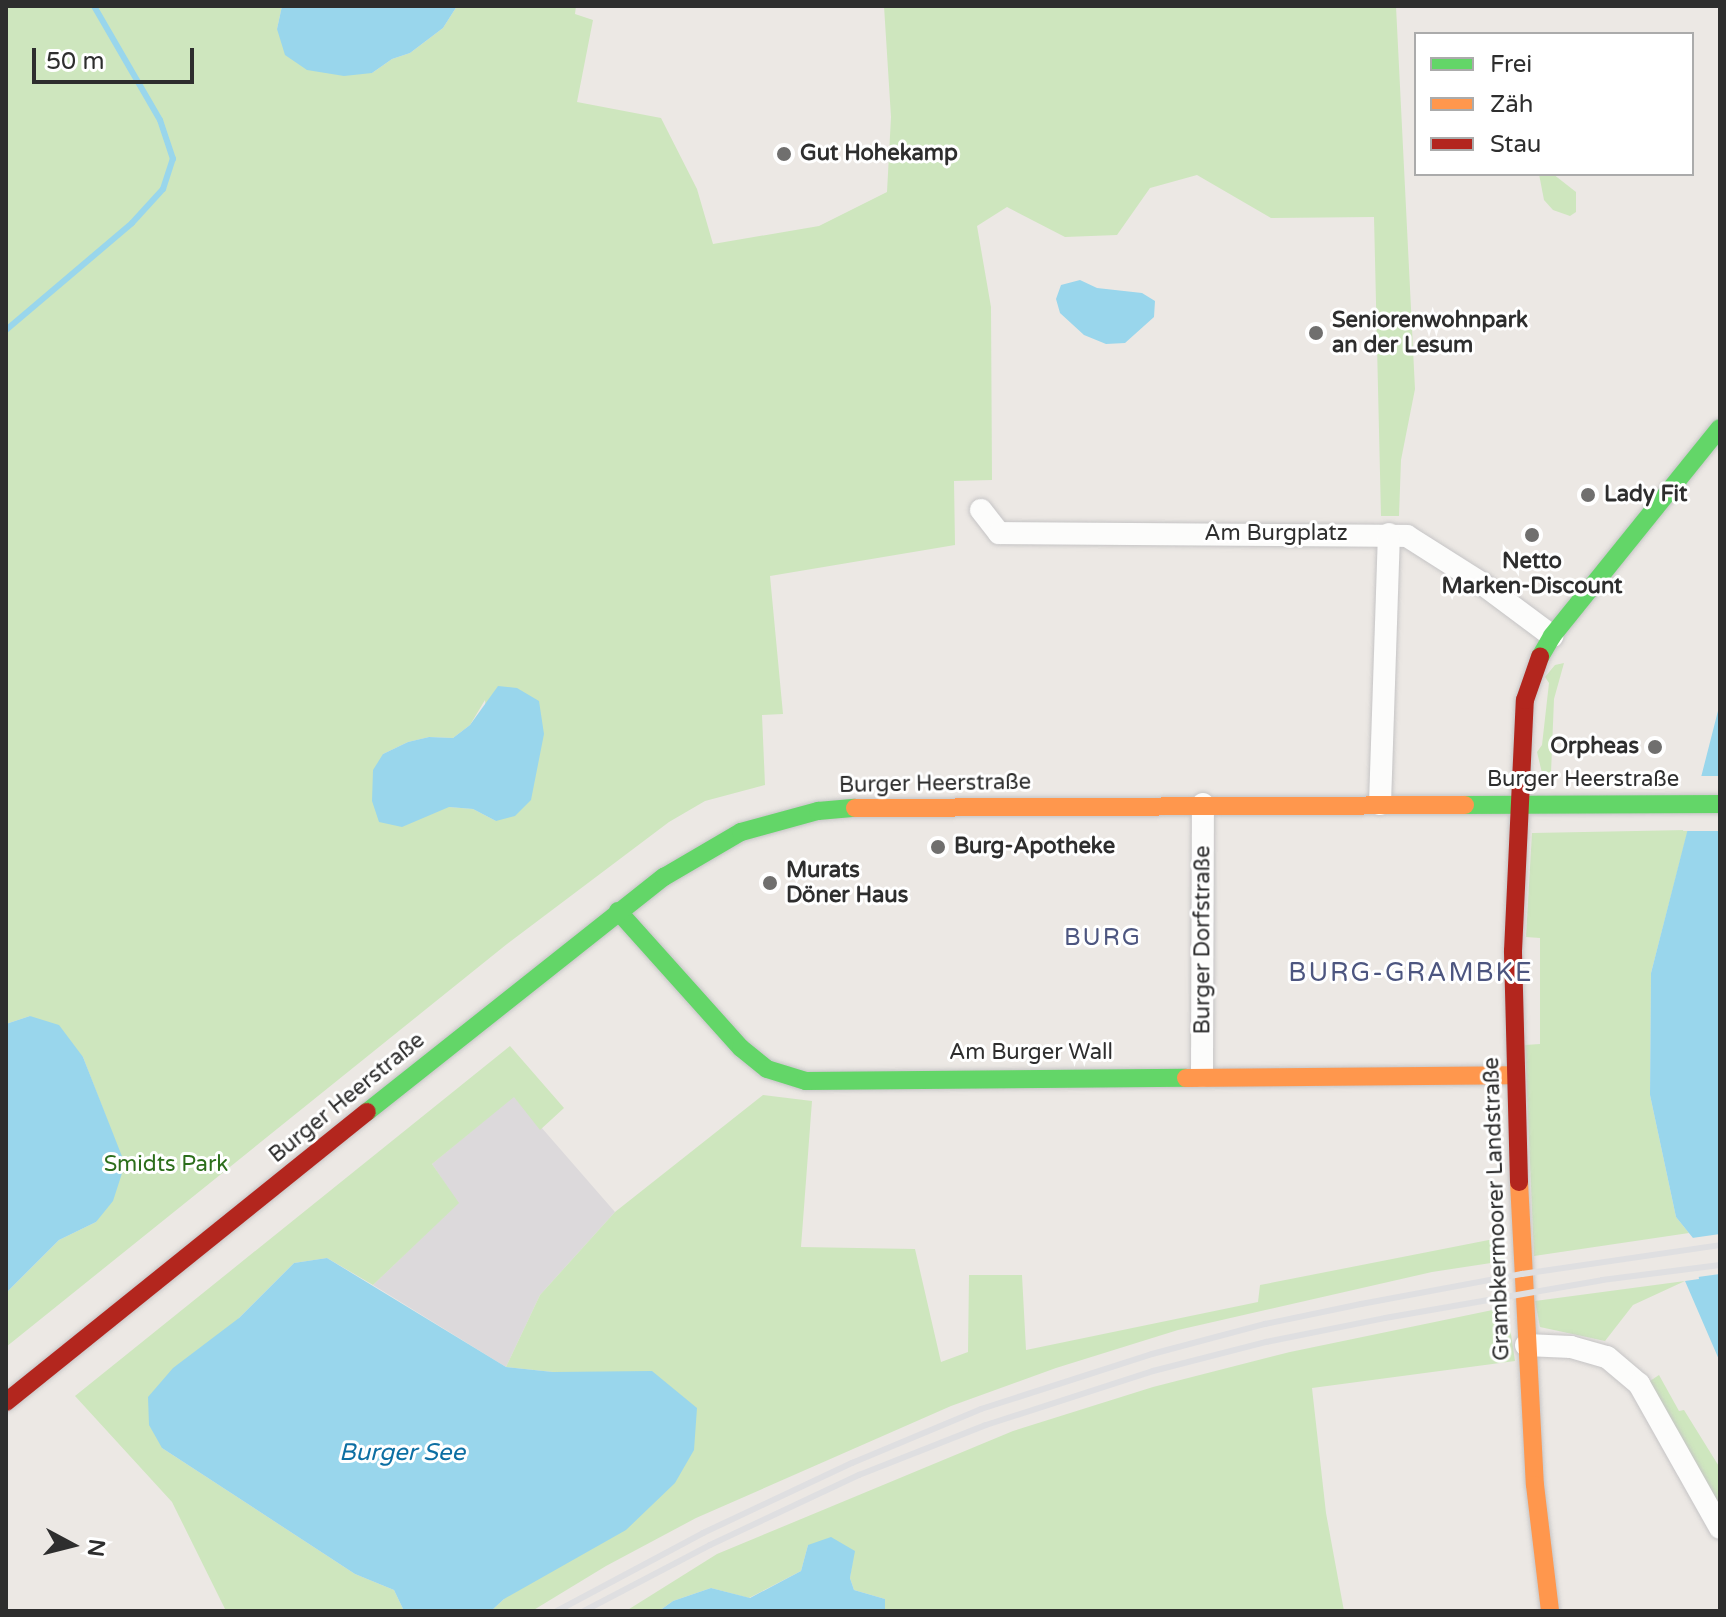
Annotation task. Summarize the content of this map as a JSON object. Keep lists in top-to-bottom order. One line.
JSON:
{"streets":{"street":["Am Burgplatz","Burger Heerstraße","Burger Dorfstraße","Am Burger Wall","Grambkermoorer Landstraße"]},"crossings":[["Am Burgplatz","Grambkermoorer Landstraße"],["Burger Heerstraße","Burger Dorfstraße"],["Burger Heerstraße","Am Burger Wall"],["Burger Heerstraße","Grambkermoorer Landstraße"],["Burger Dorfstraße","Am Burger Wall"],["Am Burger Wall","Grambkermoorer Landstraße"]],"districts":["BURG","BURG-GRAMBKE"],"water":["Burger See"],"parks":["Smidts Park"],"places":["Gut Hohekamp","Seniorenwohnpark an der Lesum","Lady Fit","Netto Marken-Discount","Orpheas","Burg-Apotheke","Murats Döner Haus"],"legend":["Frei","Zäh","Stau"],"scale_bar":"50 m","north":"right"}
